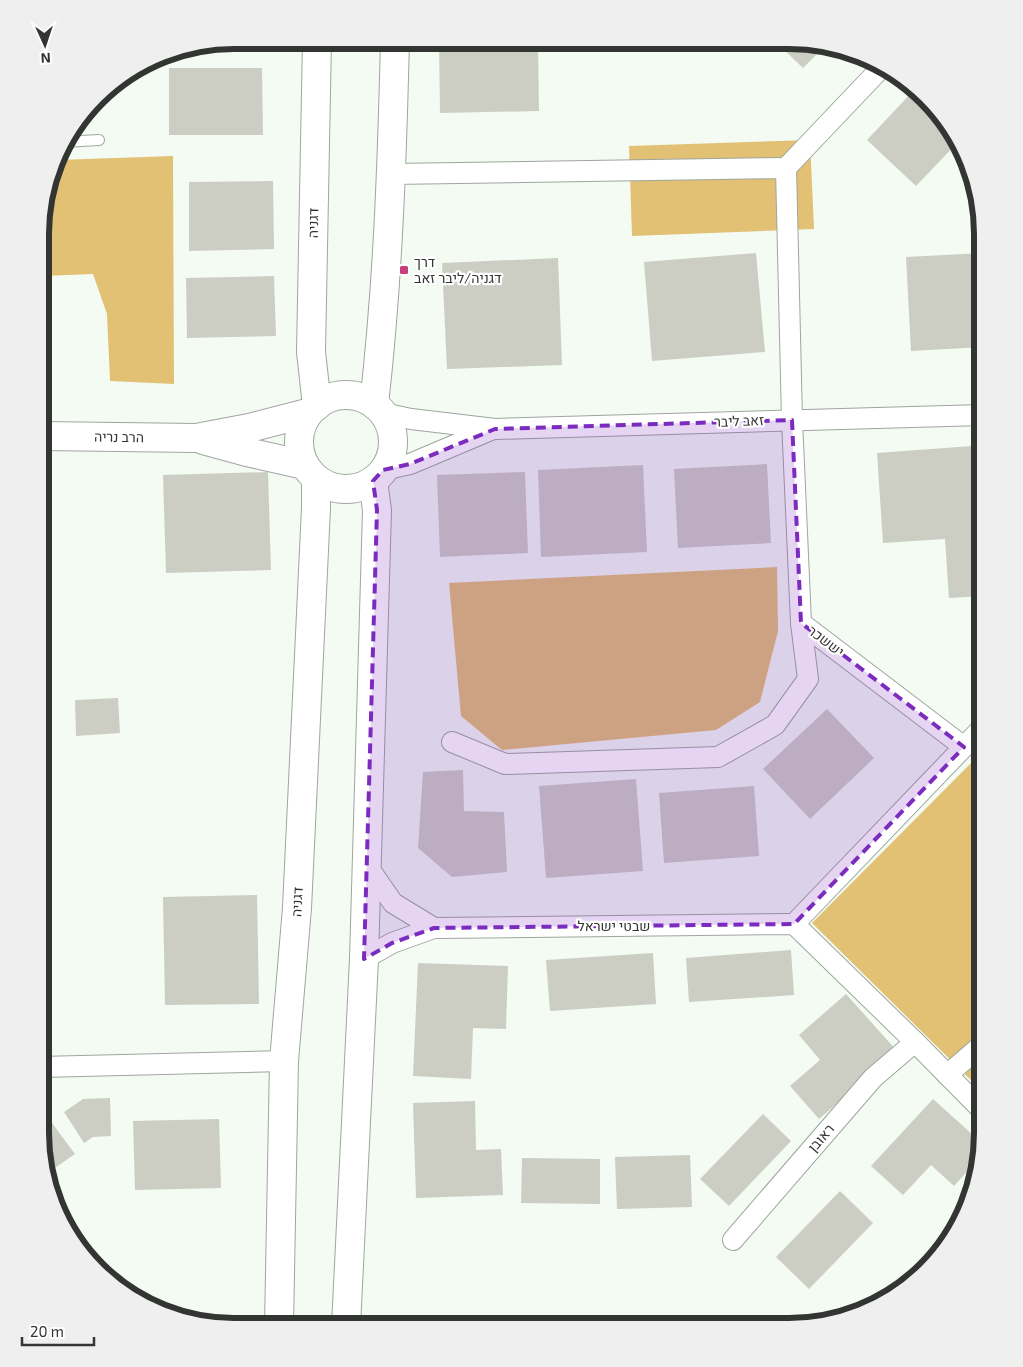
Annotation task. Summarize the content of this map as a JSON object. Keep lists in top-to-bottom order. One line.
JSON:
{"streets":{"street":["דגניה","זאב ליבר","הרב נריה","יששכר","שבטי ישראל","ראובן"]},"crossings":[["דגניה","זאב ליבר"],["דגניה","הרב נריה"],["זאב ליבר","הרב נריה"],["זאב ליבר","יששכר"]],"places":{"transit":["דרך דגניה/ליבר זאב"]},"scale_bar":"20 m","north":"bottom"}
